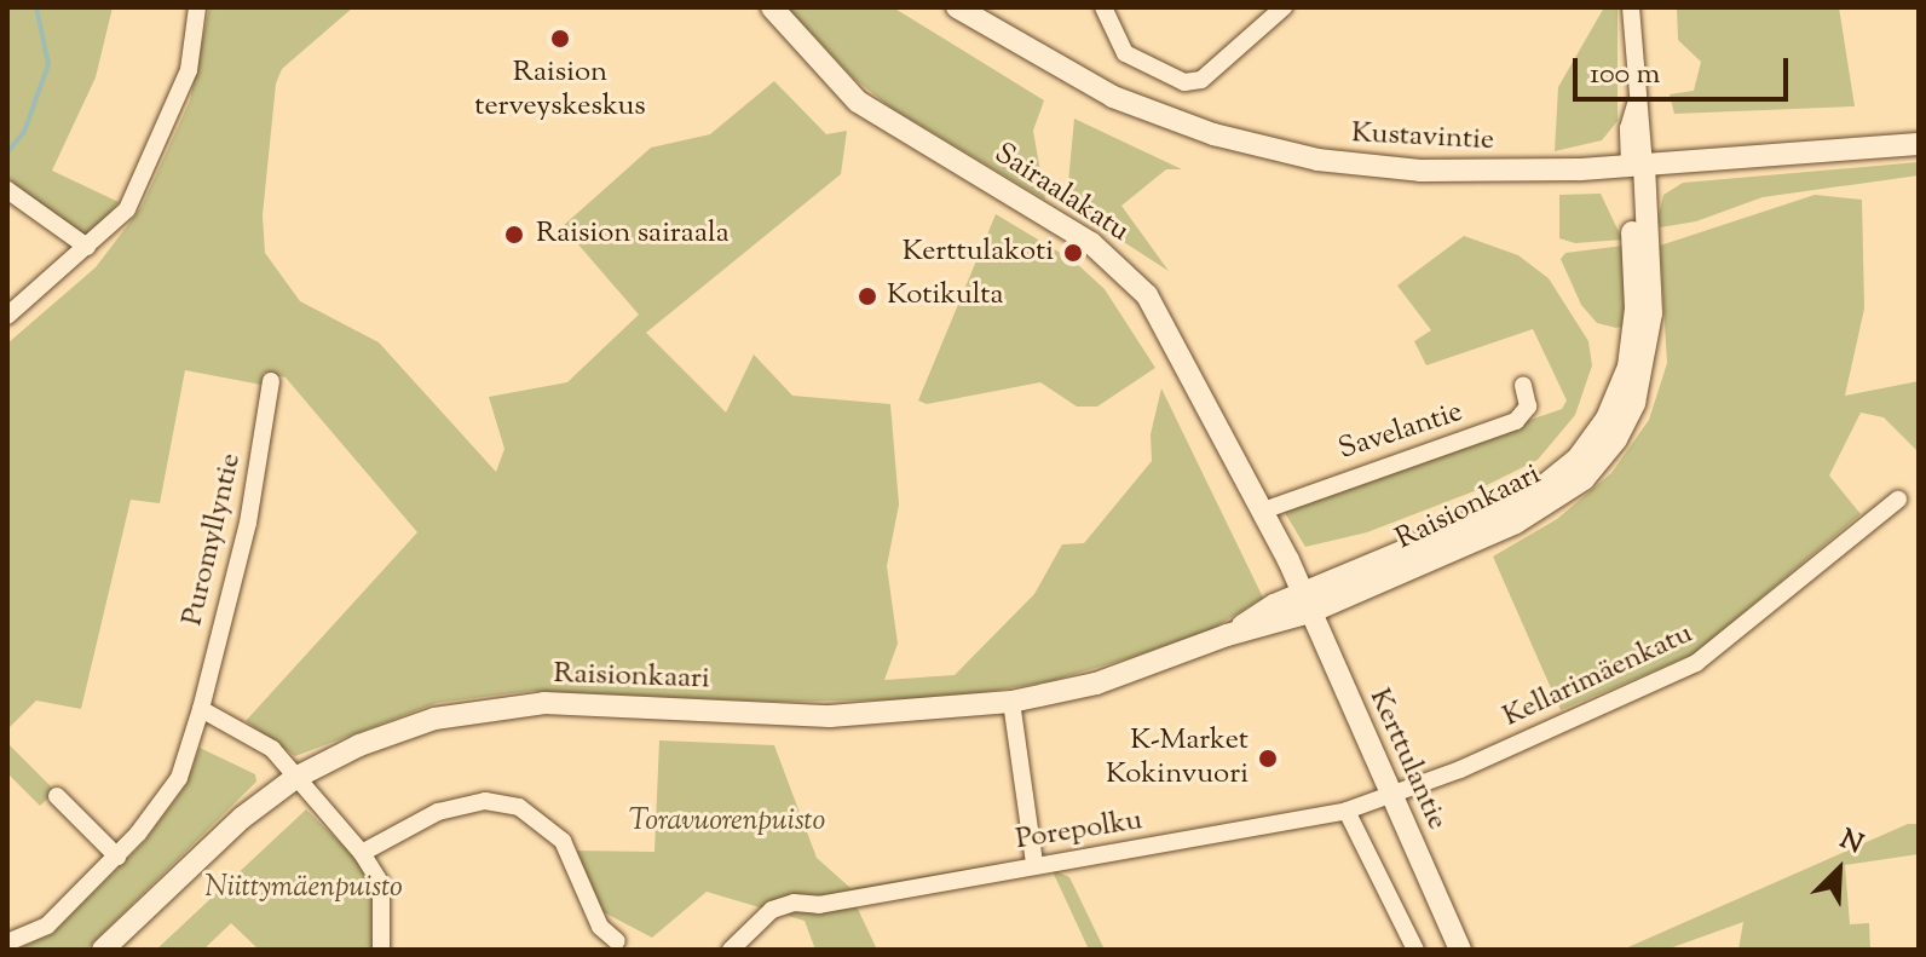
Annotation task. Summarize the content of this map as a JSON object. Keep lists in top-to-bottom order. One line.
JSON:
{"streets":{"main road":["Kustavintie","Sairaalakatu","Raisionkaari","Kerttulantie"],"street":["Savelantie","Puromyllyntie","Kellarimäenkatu","Porepolku"]},"crossings":[["Kustavintie","Raisionkaari"],["Sairaalakatu","Savelantie"],["Sairaalakatu","Raisionkaari"],["Sairaalakatu","Kerttulantie"],["Raisionkaari","Kerttulantie"],["Kellarimäenkatu","Kerttulantie"],["Kellarimäenkatu","Porepolku"]],"parks":["Toravuorenpuisto","Niittymäenpuisto"],"places":["Raision terveyskeskus","Raision sairaala","Kerttulakoti","Kotikulta","K-Market Kokinvuori"],"scale_bar":"100 m","north":"top right"}
